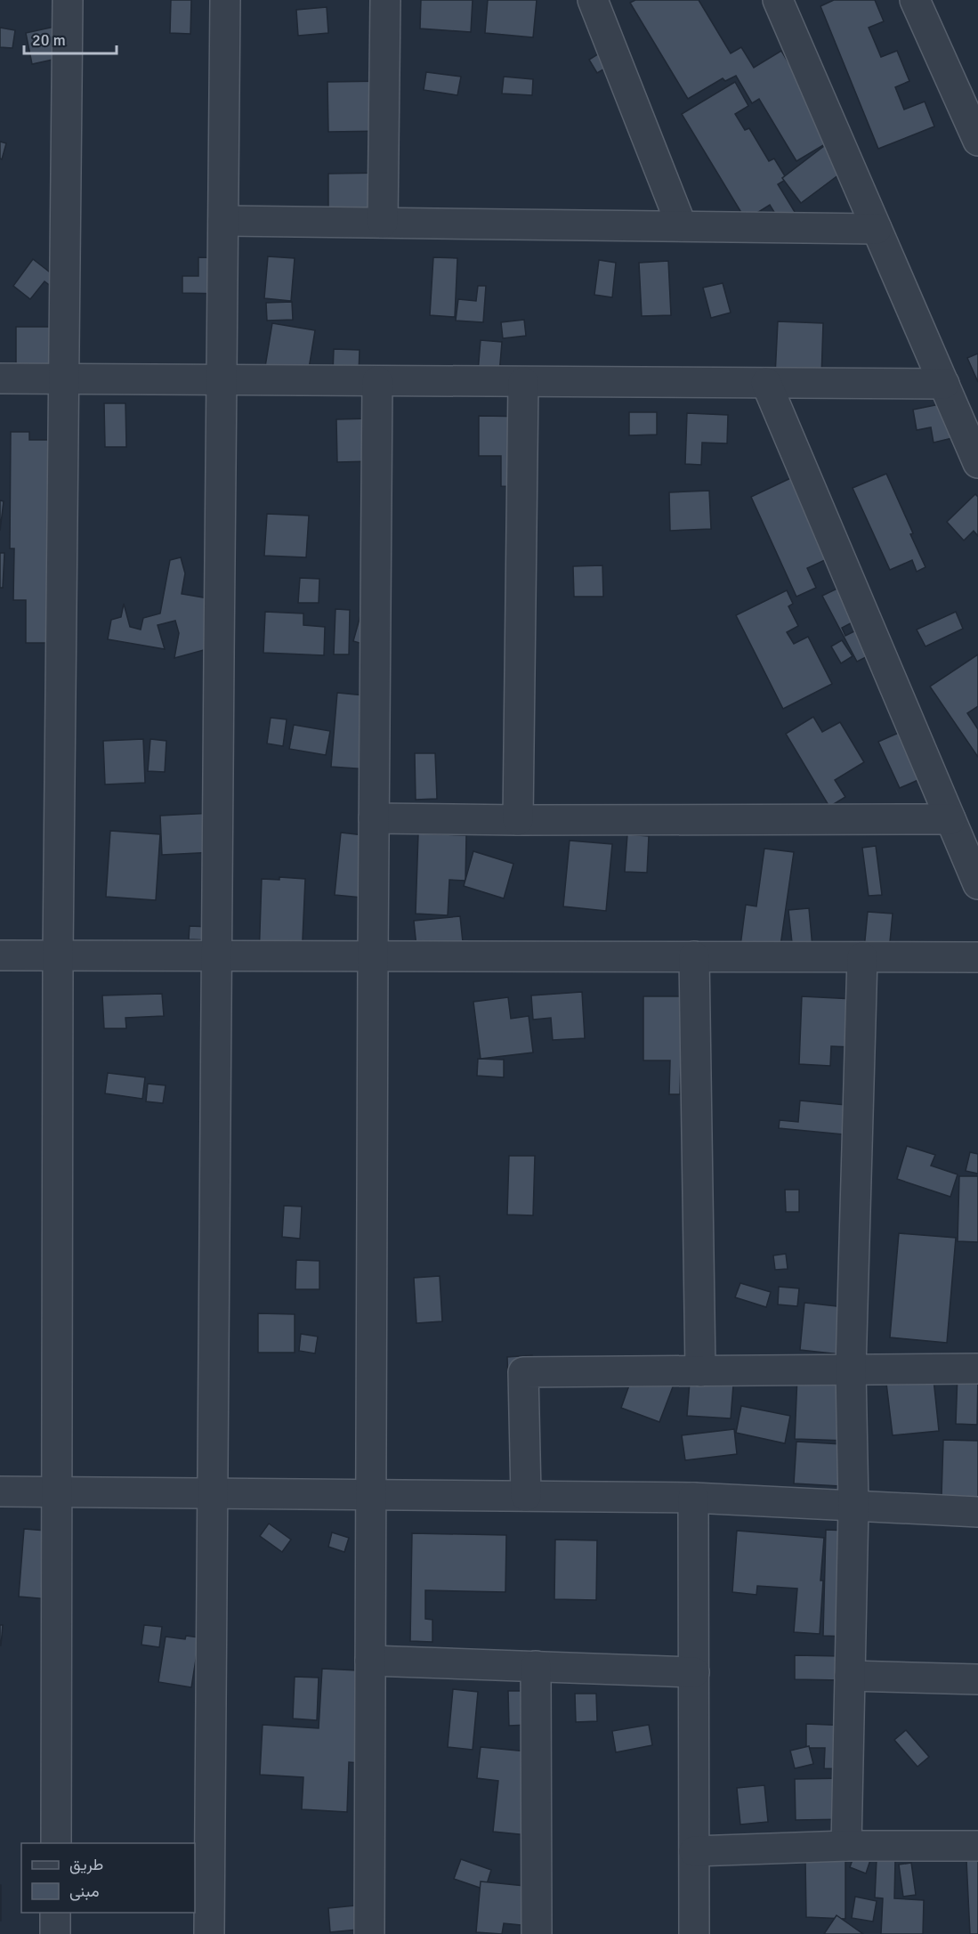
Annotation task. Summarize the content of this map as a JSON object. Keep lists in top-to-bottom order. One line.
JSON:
{"legend":["طريق","مبنى"],"scale_bar":"20 m"}
